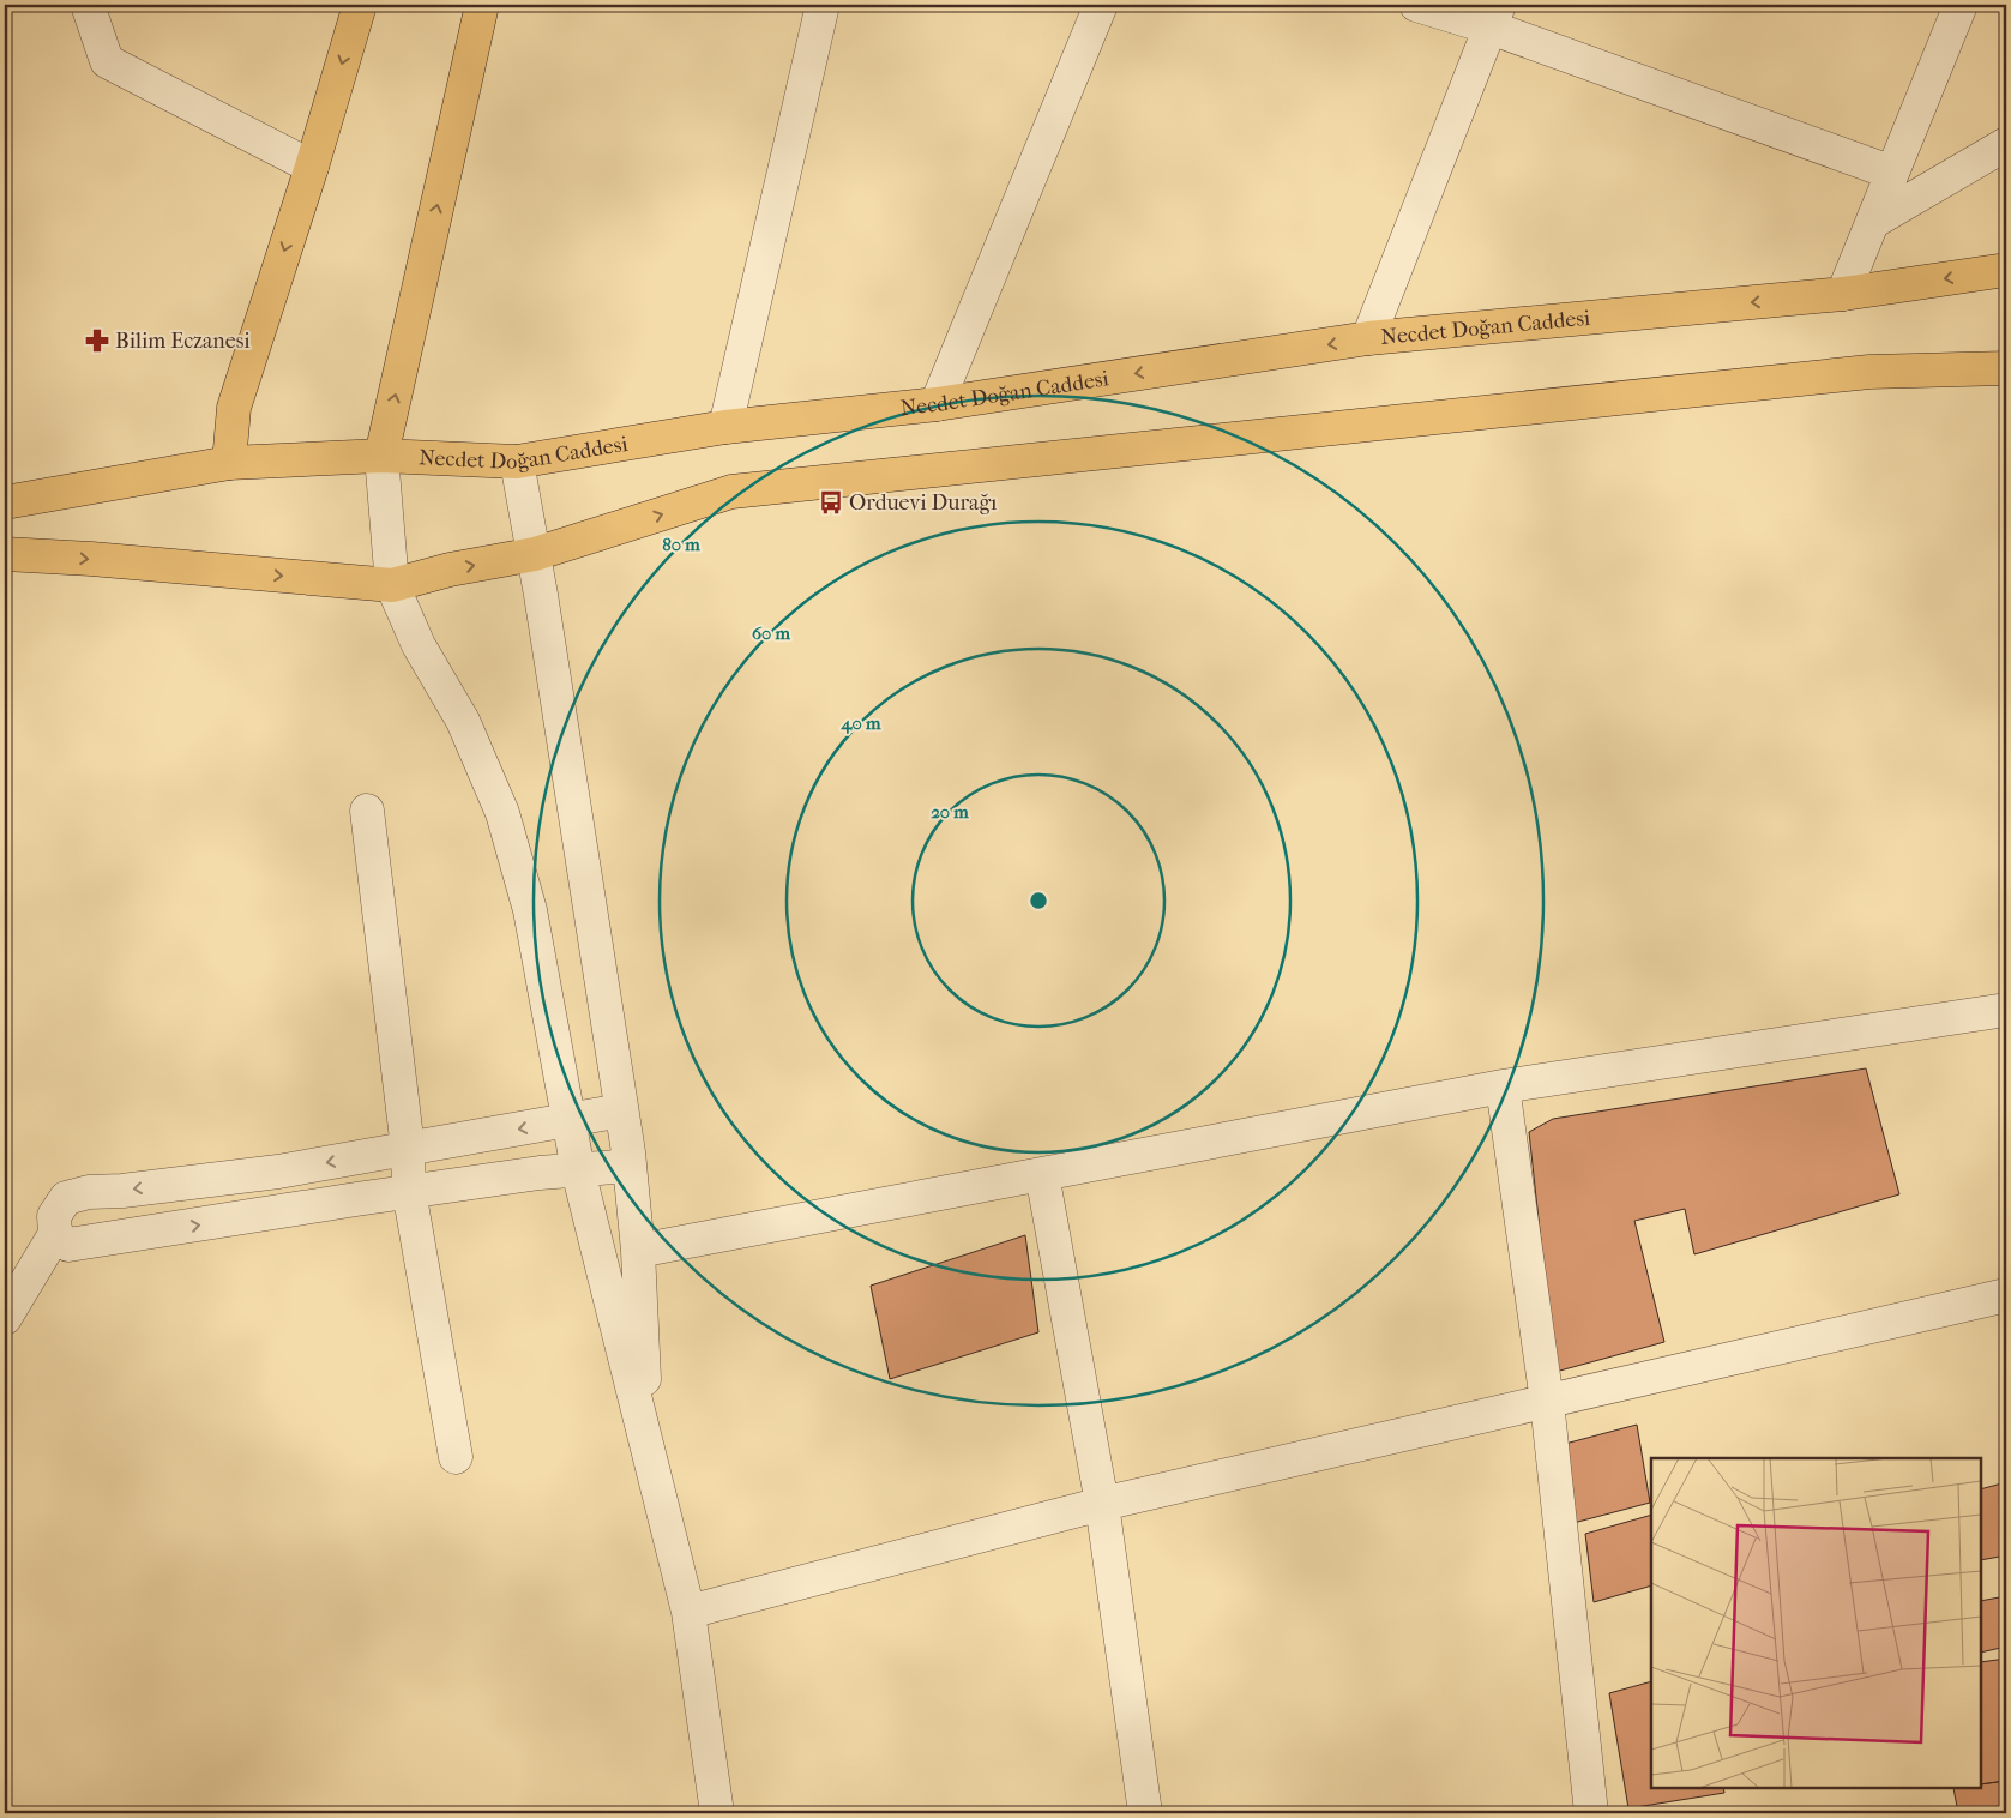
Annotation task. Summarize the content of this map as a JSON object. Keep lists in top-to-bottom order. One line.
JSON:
{"streets":{"main road":["Necdet Doğan Caddesi"]},"places":{"pharmacy":["Bilim Eczanesi"],"bus stop":["Orduevi Durağı"]},"rings":["80 m","60 m","40 m","20 m"]}
